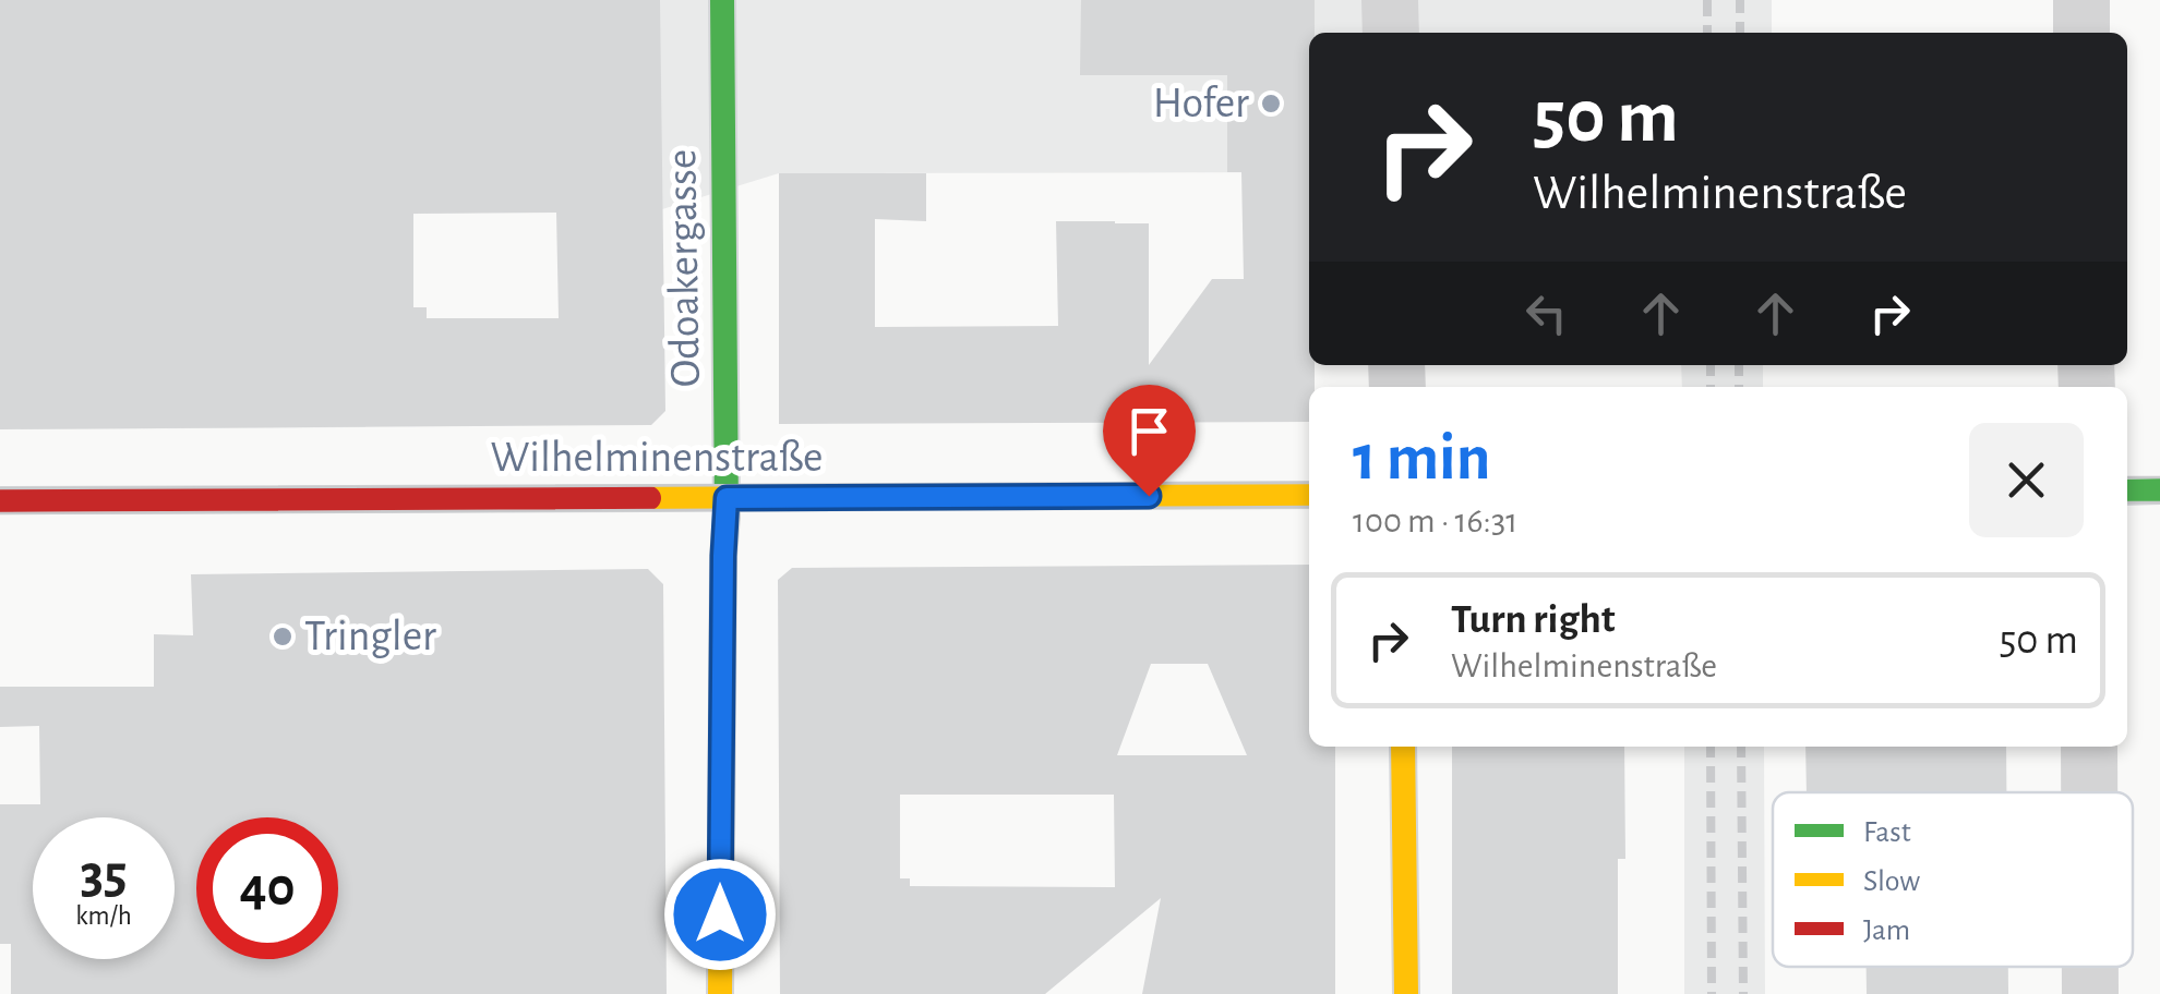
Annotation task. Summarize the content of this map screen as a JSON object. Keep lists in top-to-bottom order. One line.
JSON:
{"streets":{"street":["Odoakergasse","Wilhelminenstraße"]},"crossings":[["Odoakergasse","Wilhelminenstraße"]],"places":["Hofer","Tringler"],"legend":["Fast","Slow","Jam"],"page":{"turn":["50 m","Wilhelminenstraße"],"heading":["1 min","100 m · 16:31"],"list":[{"name":"Turn right","note":"Wilhelminenstraße","value":"50 m"}],"speed":"35 km/h","limit":"40"}}
